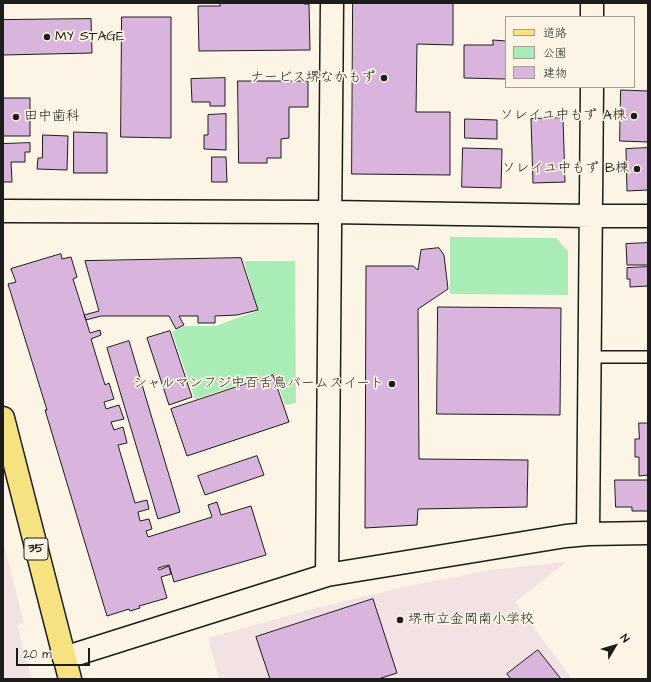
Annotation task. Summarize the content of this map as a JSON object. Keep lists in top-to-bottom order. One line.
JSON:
{"streets":{"main road":["35"]},"places":["MY STAGE","ナービス堺なかもず","ソレイユ中もず A棟","田中歯科","ソレイユ中もず B棟","シャルマンフジ中百舌鳥パームスイート","堺市立金岡南小学校"],"legend":["道路","公園","建物"],"scale_bar":"20 m","north":"top right"}
